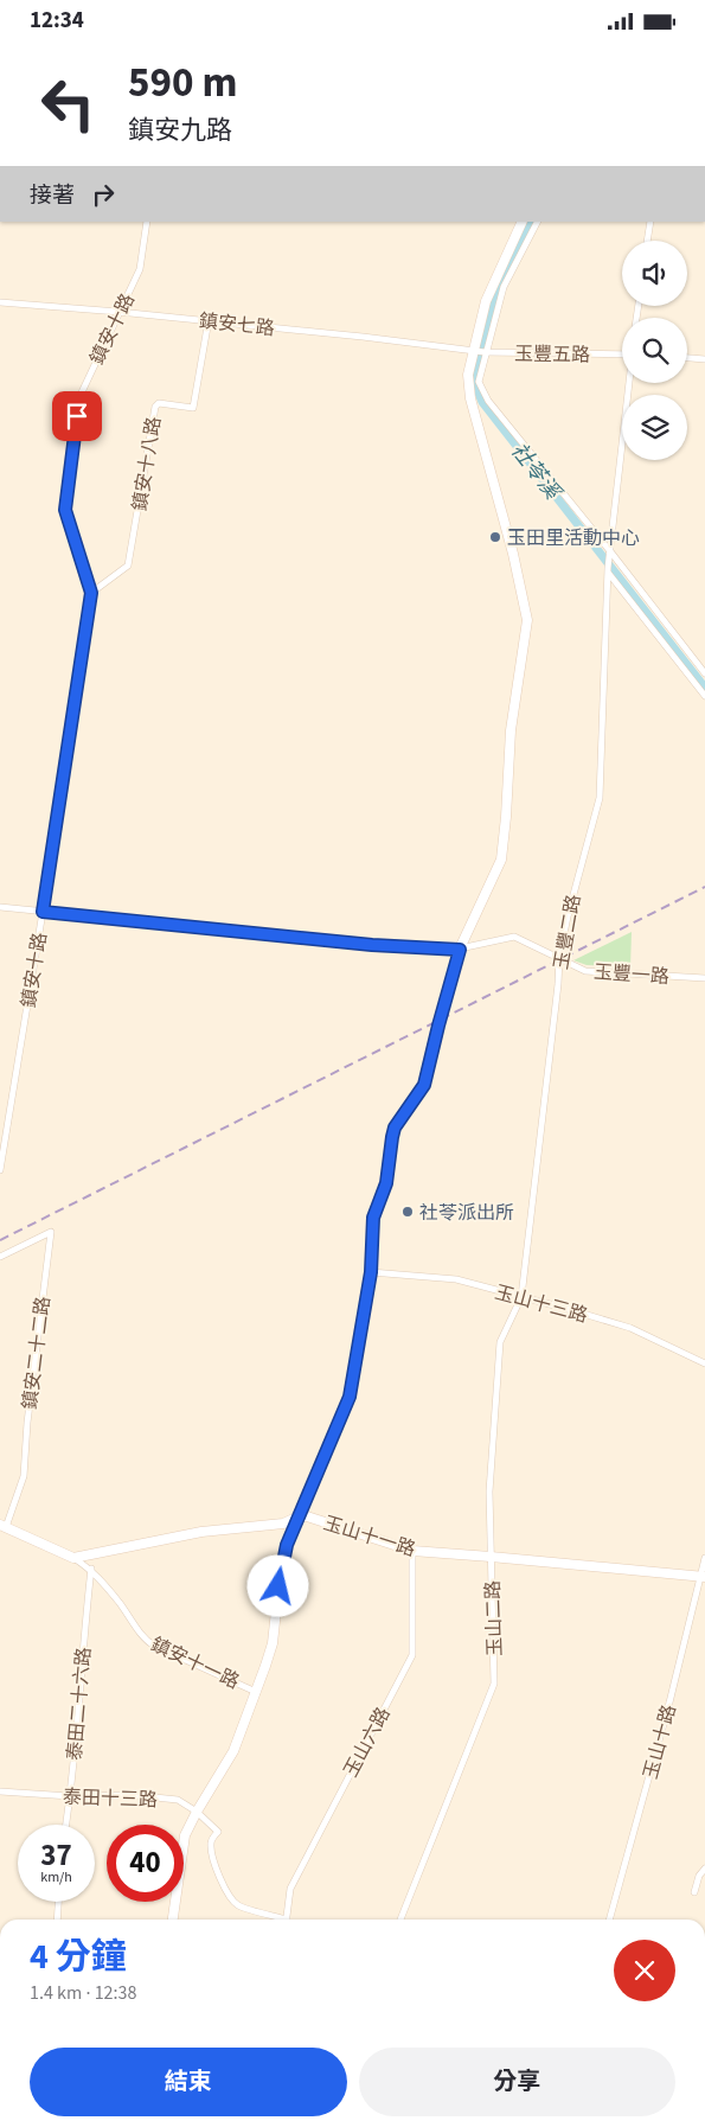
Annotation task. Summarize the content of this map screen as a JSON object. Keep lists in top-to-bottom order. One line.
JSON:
{"streets":{"street":["鎮安七路","鎮安十路","玉豐五路","鎮安十八路","玉豐二路","玉豐一路","玉山十三路","鎮安二十二路","玉山十一路","玉山二路","鎮安十一路","泰田二十六路","玉山六路","玉山十路","泰田十三路"]},"crossings":[["鎮安七路","鎮安十路"],["鎮安七路","玉豐五路"],["鎮安七路","鎮安十八路"],["鎮安十路","鎮安十八路"],["鎮安十路","玉豐一路"],["玉豐二路","玉豐一路"],["玉豐二路","玉山十三路"],["玉豐二路","玉山二路"],["玉山十三路","玉山二路"],["鎮安二十二路","鎮安十一路"],["玉山十一路","玉山二路"],["玉山十一路","鎮安十一路"],["玉山十一路","玉山六路"],["玉山十一路","玉山十路"],["鎮安十一路","泰田二十六路"],["泰田二十六路","泰田十三路"]],"water":["社苓溪"],"places":["玉田里活動中心","社苓派出所"],"page":{"status":"12:34","turn":["590 m","鎮安九路"],"then":"接著","speed":"37 km/h","limit":"40","heading":["4 分鐘","1.4 km · 12:38"],"buttons":["結束","分享"]}}
